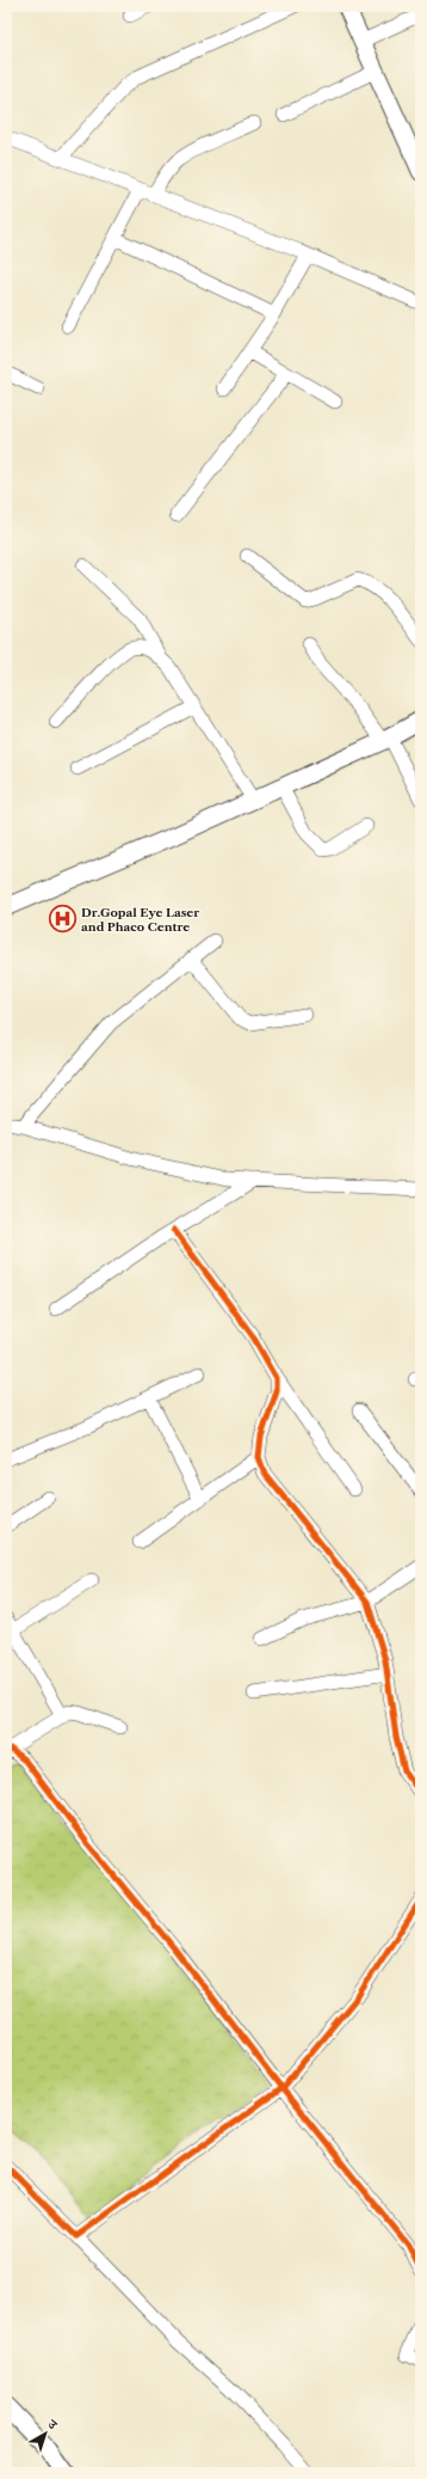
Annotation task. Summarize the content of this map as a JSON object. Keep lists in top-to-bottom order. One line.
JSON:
{"places":{"hospital":["Dr.Gopal Eye Laser and Phaco Centre"]},"north":"top right"}
